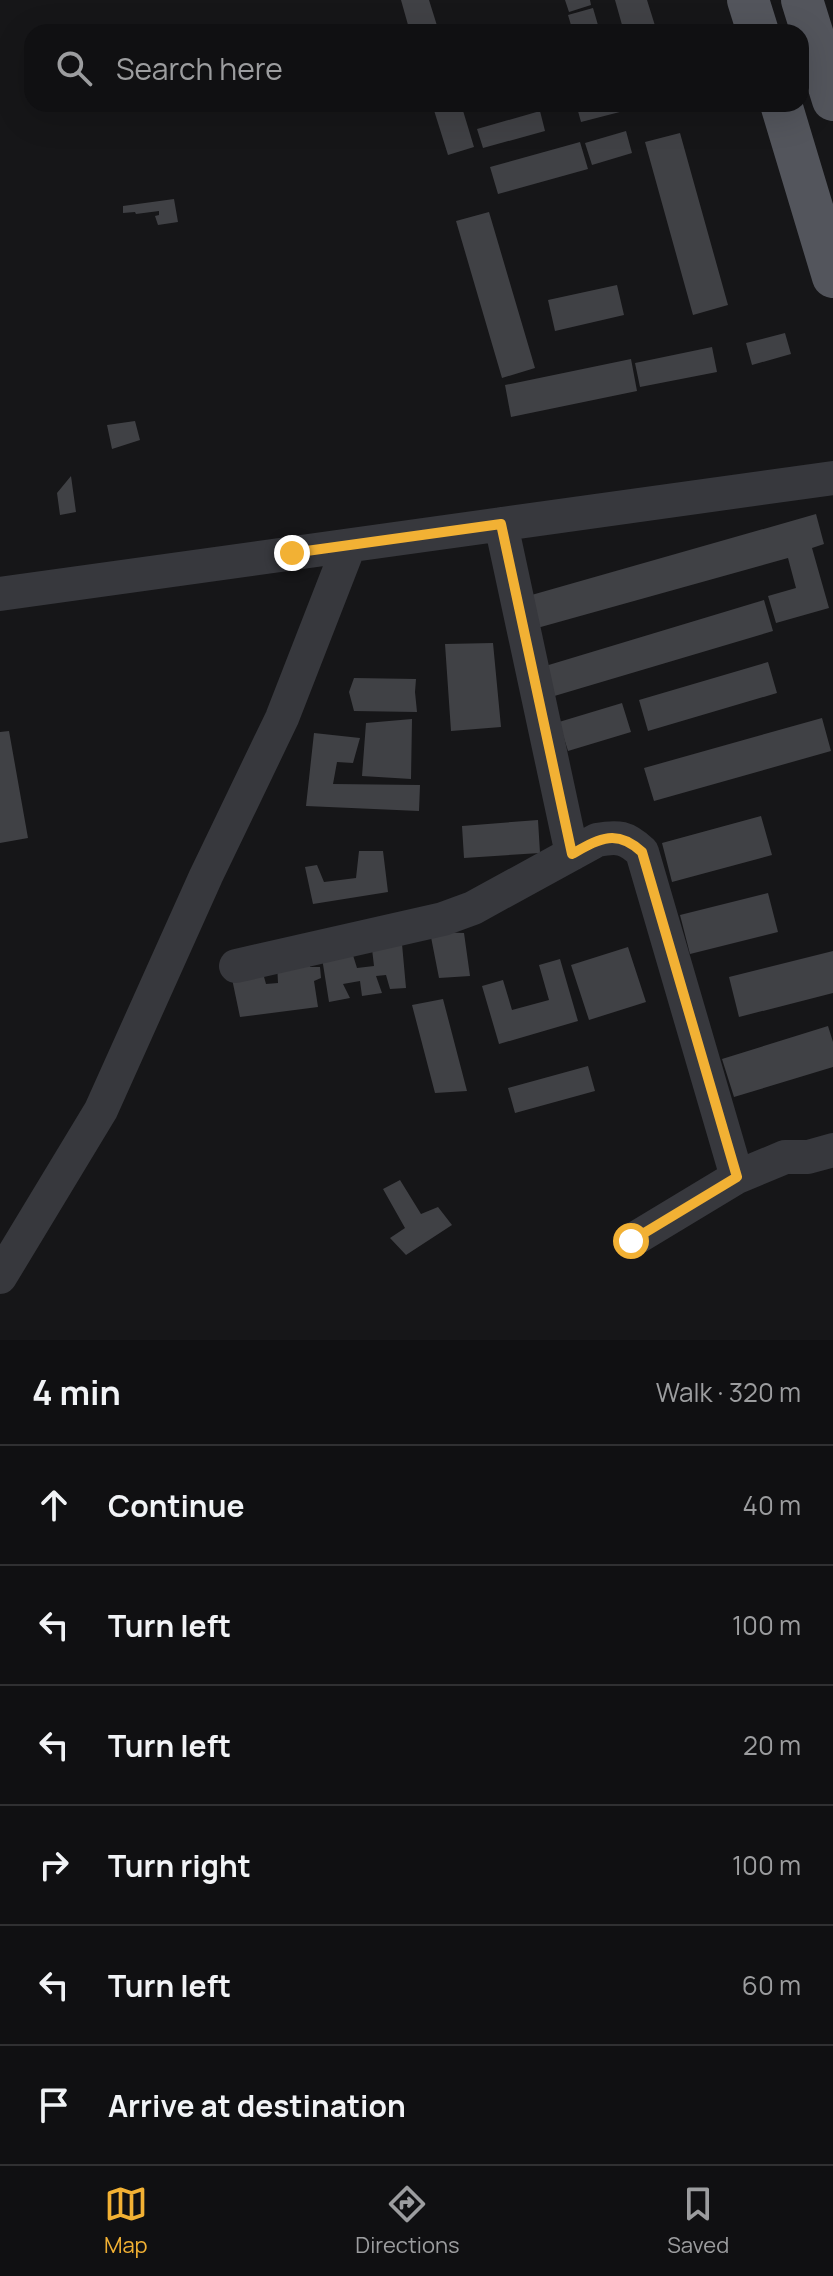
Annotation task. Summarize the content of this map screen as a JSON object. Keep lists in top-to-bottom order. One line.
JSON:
{"page":{"search":"Search here","heading":["4 min","Walk · 320 m"],"list":[["Continue","40 m"],["Turn left","100 m"],["Turn left","20 m"],["Turn right","100 m"],["Turn left","60 m"],"Arrive at destination"],"nav":["Map","Directions","Saved"]}}
